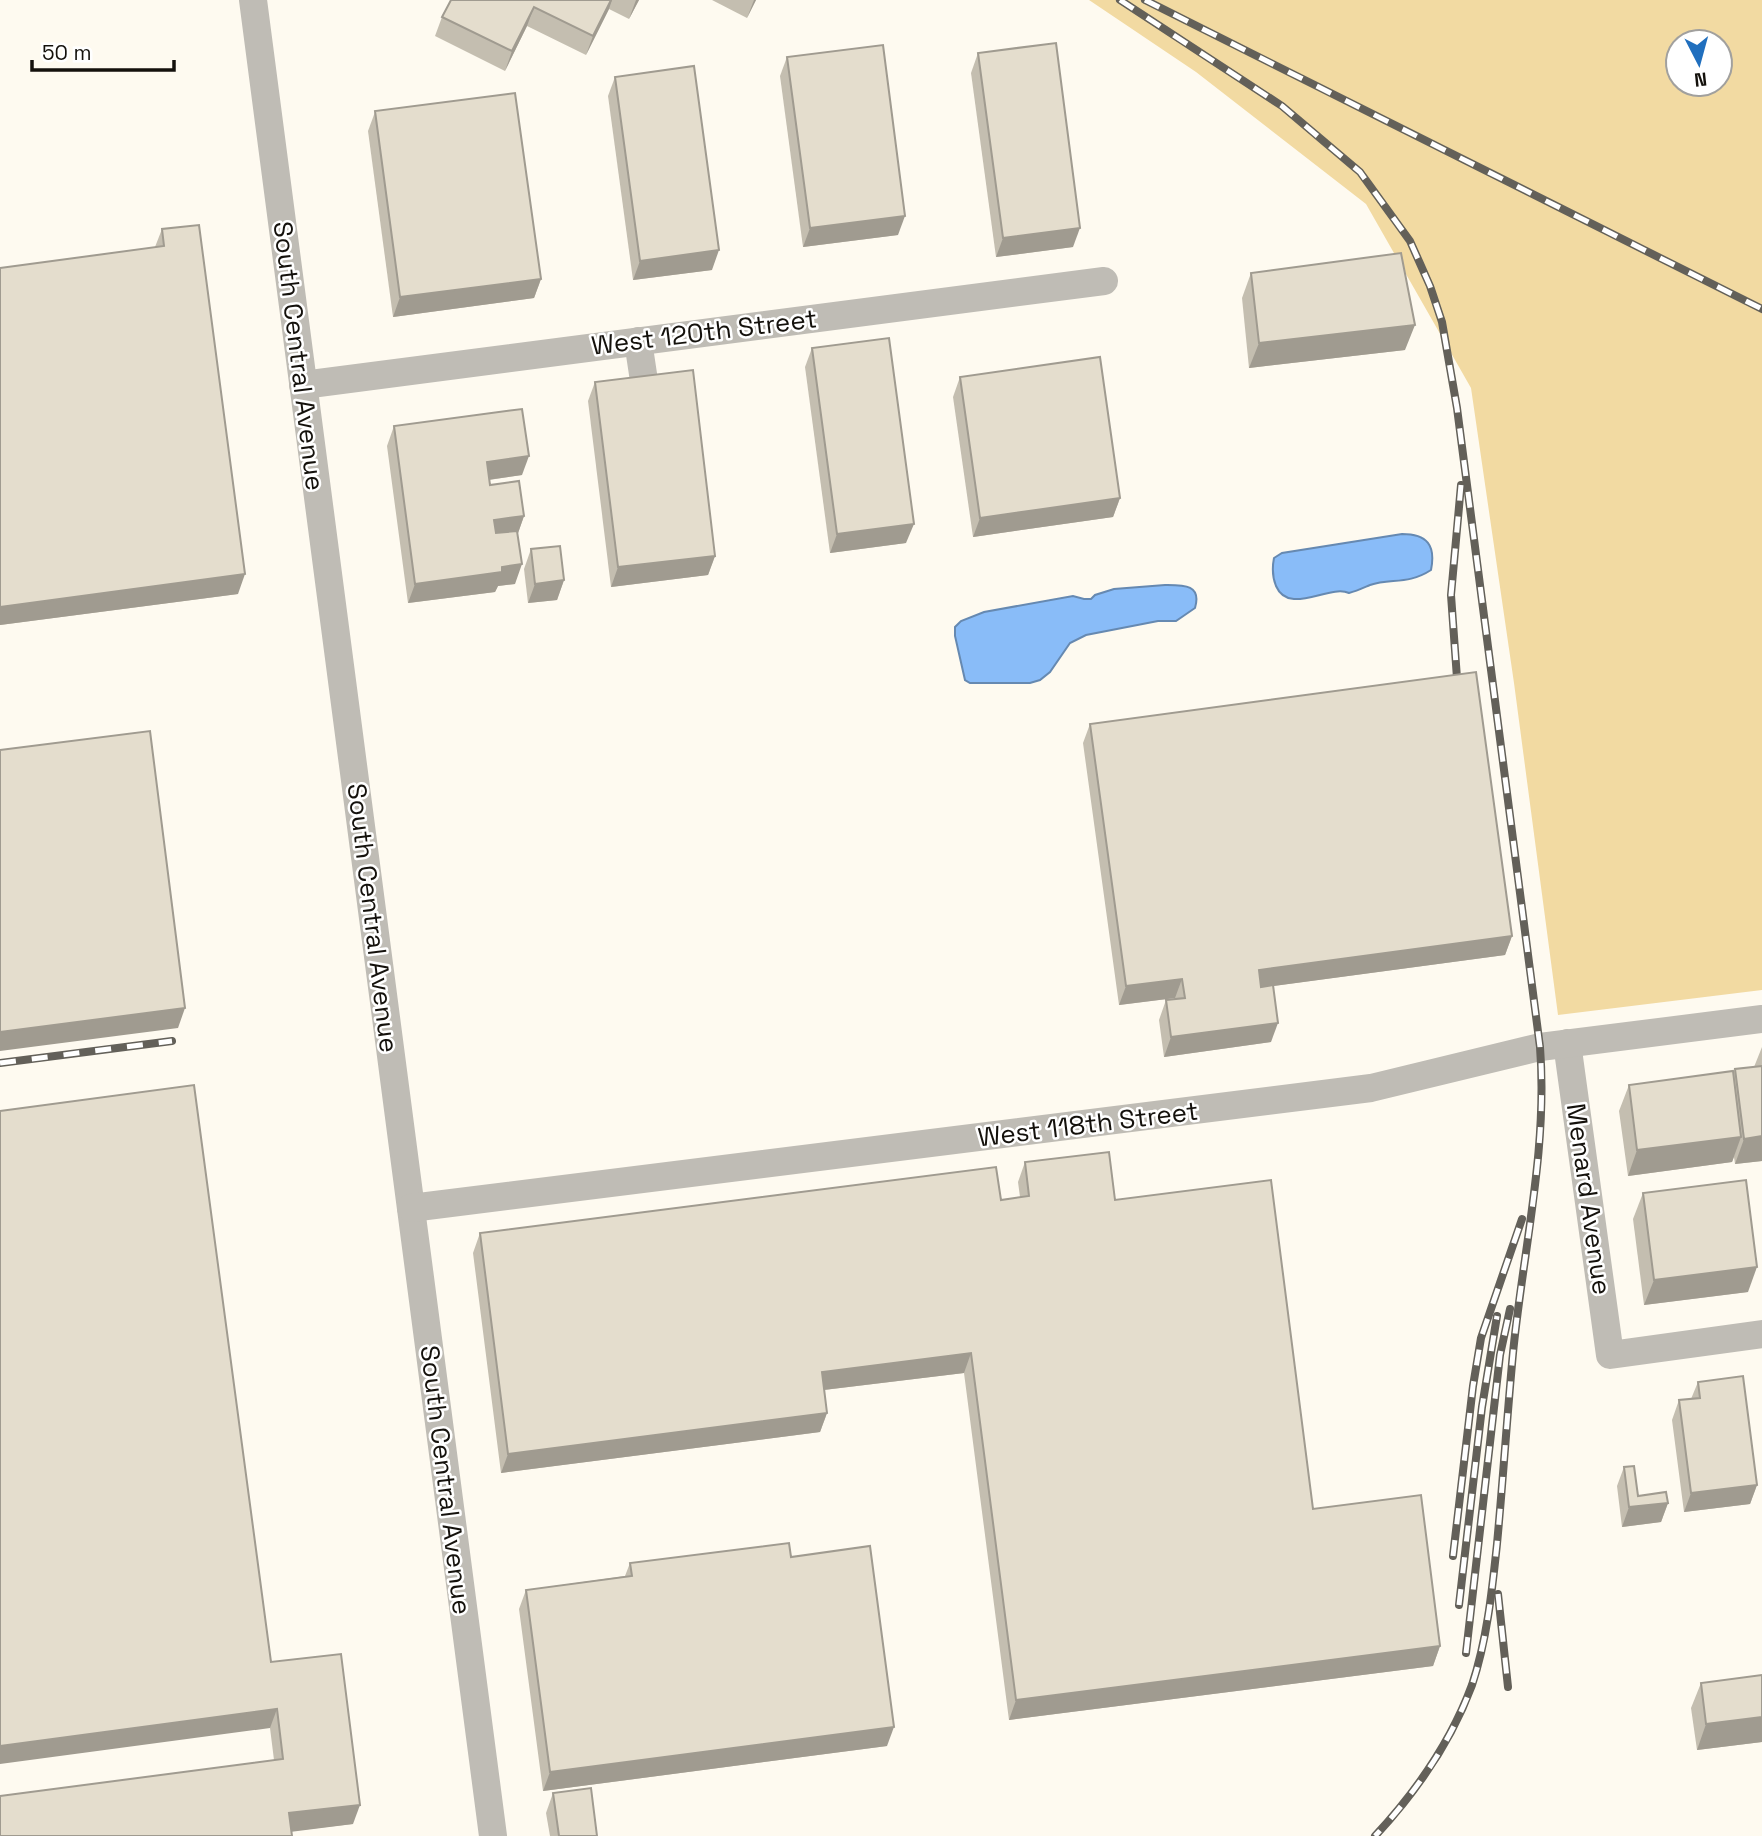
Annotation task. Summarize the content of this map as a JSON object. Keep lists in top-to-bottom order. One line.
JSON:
{"streets":{"street":["West 120th Street","South Central Avenue","West 118th Street","Menard Avenue"]},"crossings":[["West 120th Street","South Central Avenue"],["South Central Avenue","West 118th Street"],["West 118th Street","Menard Avenue"]],"scale_bar":"50 m","north":"bottom"}
